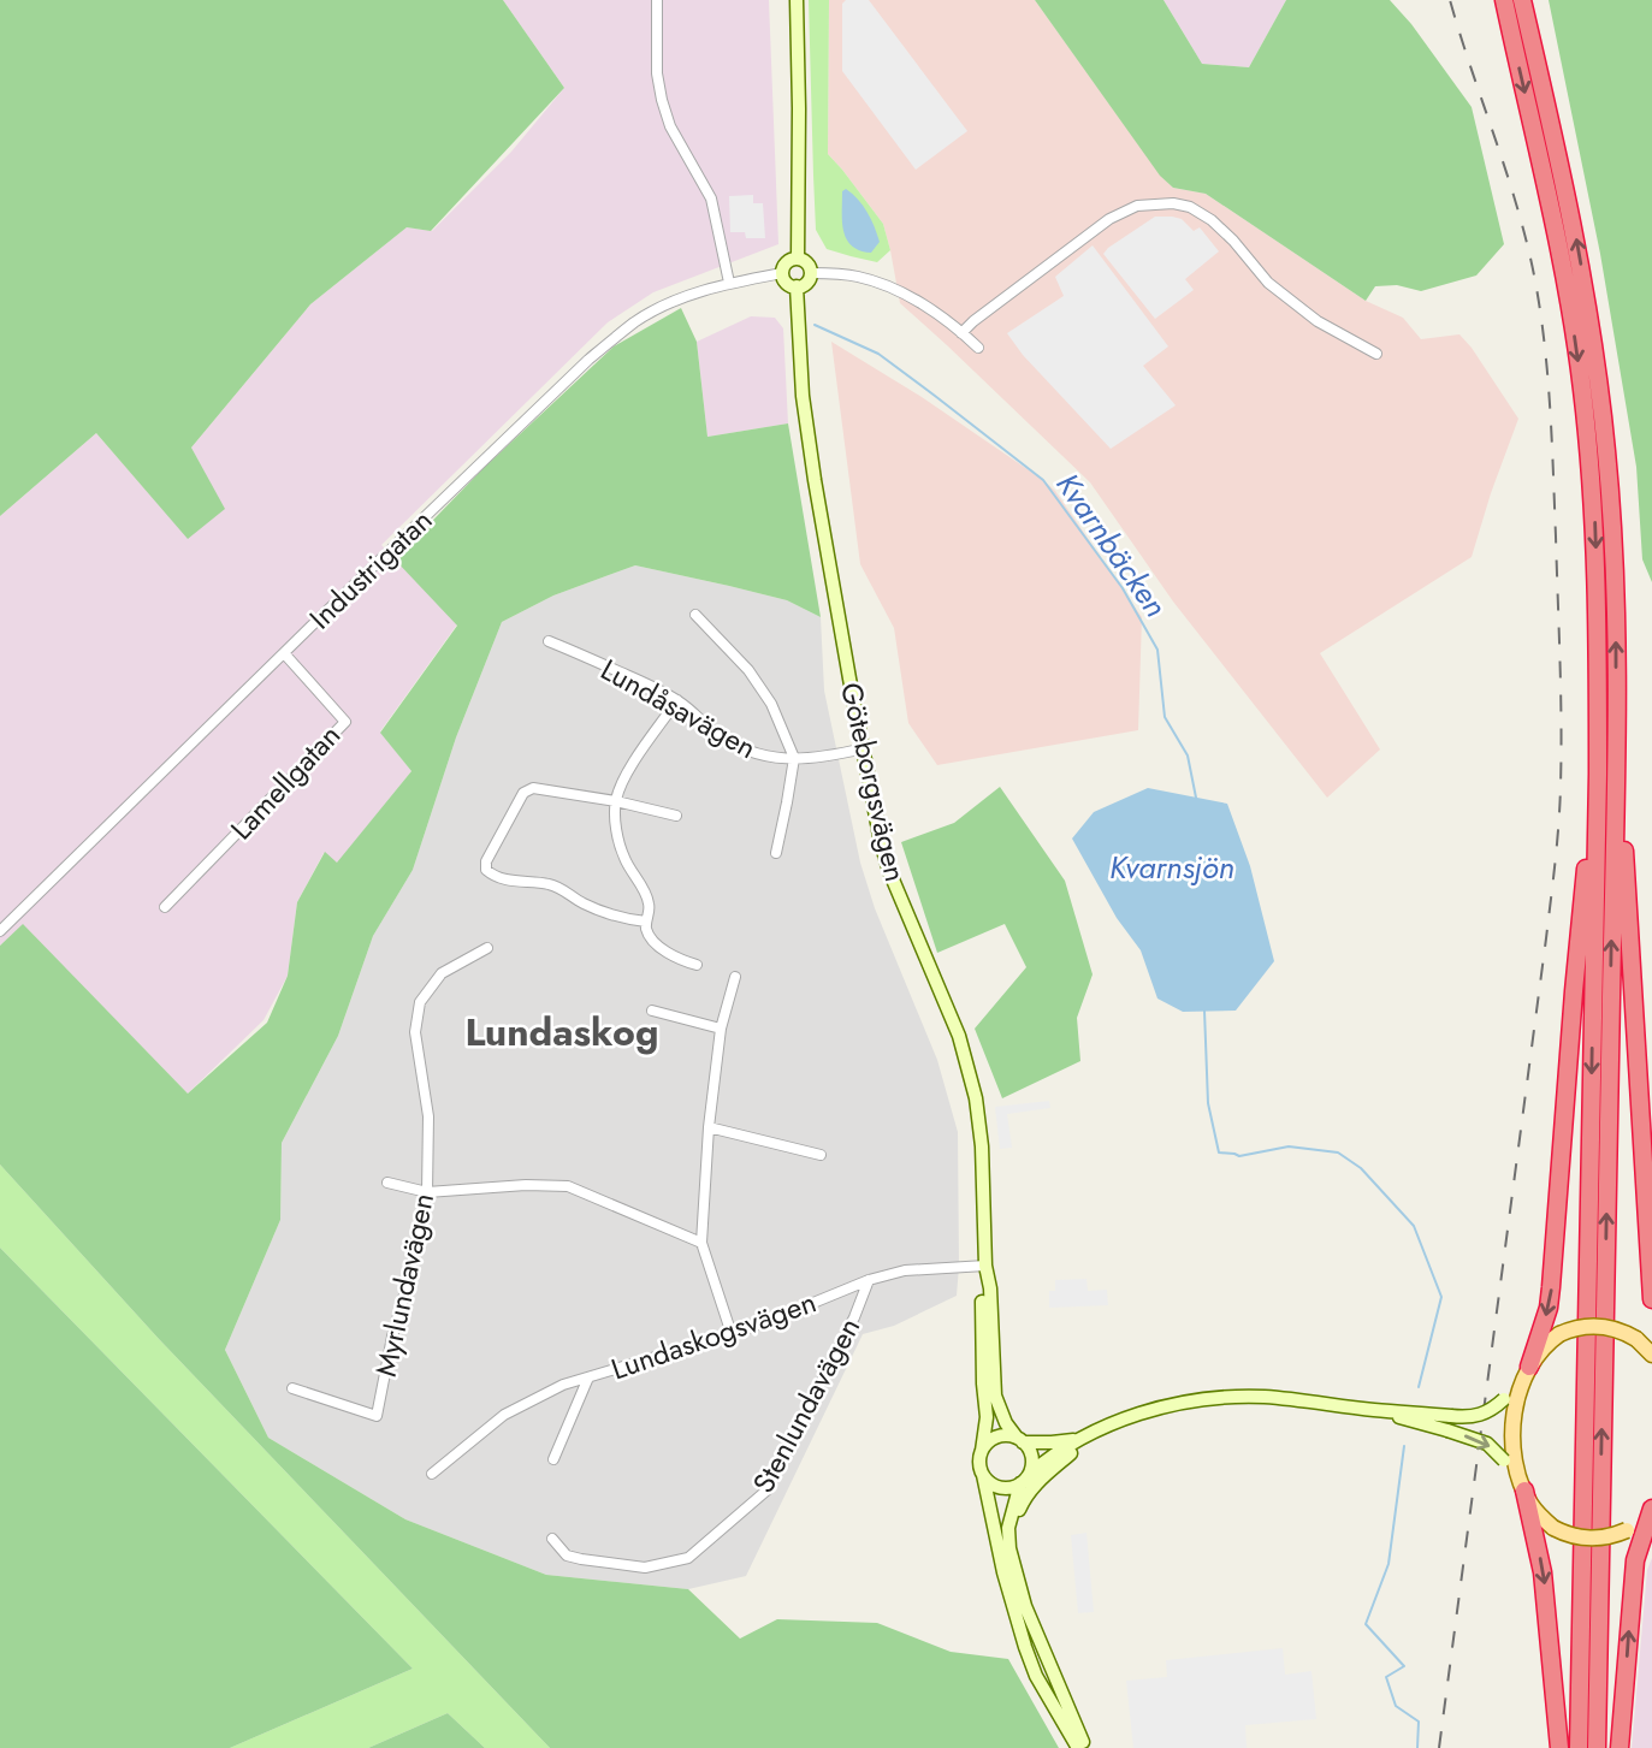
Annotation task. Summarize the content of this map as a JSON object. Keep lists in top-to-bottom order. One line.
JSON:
{"streets":{"street":["Industrigatan","Lundåsavägen","Lamellgatan","Göteborgsvägen","Myrlundavägen","Lundaskogsvägen","Stenlundavägen"]},"crossings":[["Industrigatan","Lamellgatan"],["Industrigatan","Göteborgsvägen"],["Lundåsavägen","Göteborgsvägen"],["Göteborgsvägen","Lundaskogsvägen"],["Lundaskogsvägen","Stenlundavägen"]],"districts":["Lundaskog"],"water":["Kvarnbäcken","Kvarnsjön"]}
